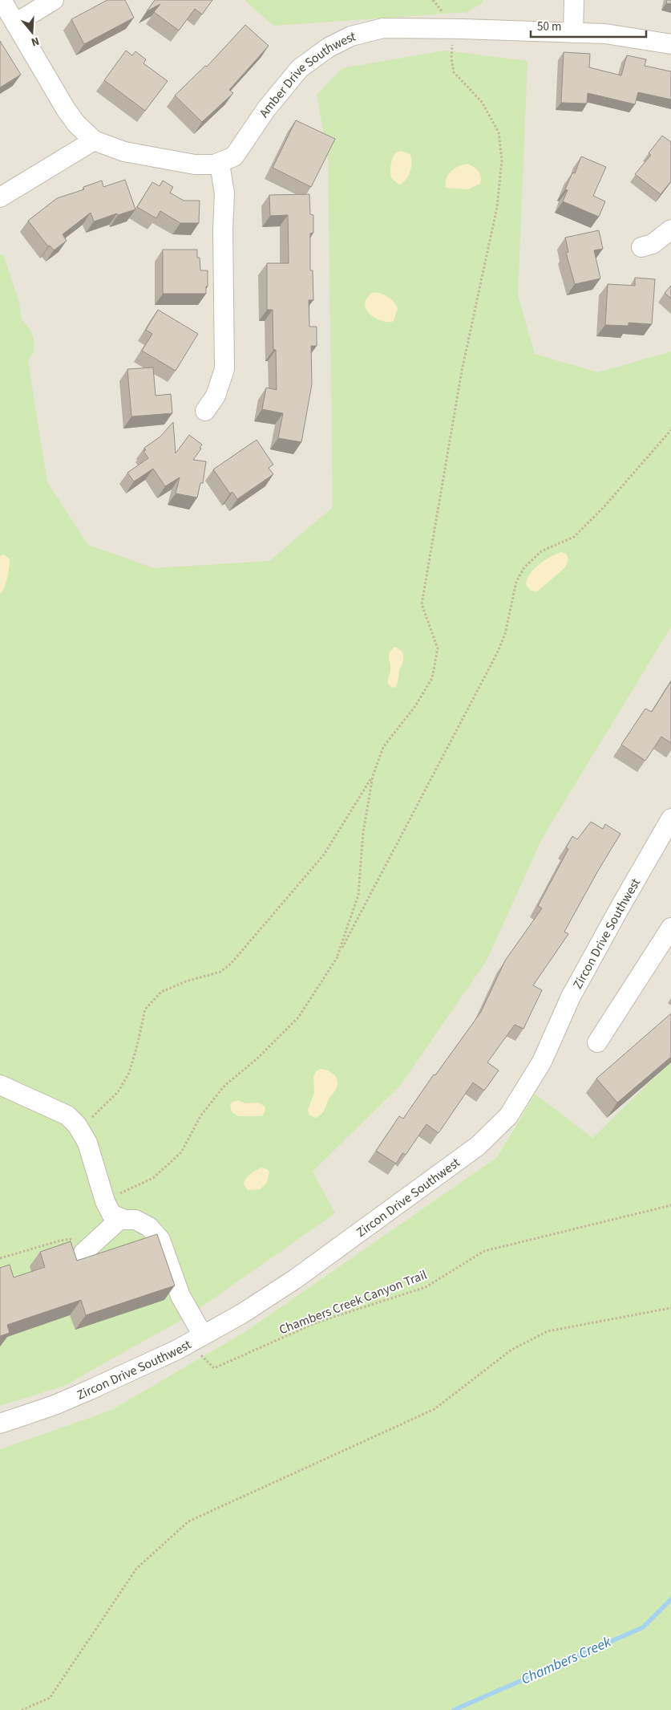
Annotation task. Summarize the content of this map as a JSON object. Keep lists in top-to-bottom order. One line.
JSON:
{"streets":{"street":["Amber Drive Southwest","Zircon Drive Southwest"],"path":["Chambers Creek Canyon Trail"]},"crossings":[["Zircon Drive Southwest","Chambers Creek Canyon Trail"]],"water":["Chambers Creek"],"scale_bar":"50 m","north":"bottom"}
